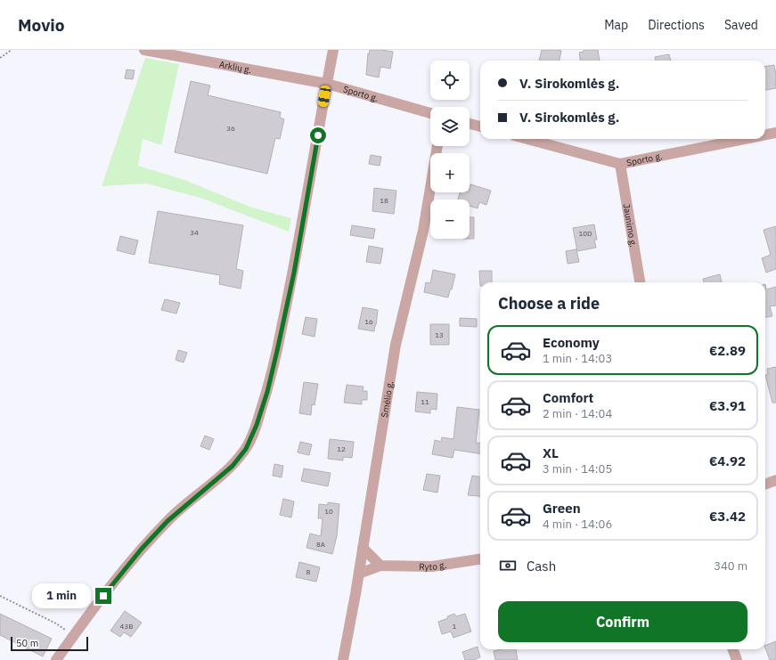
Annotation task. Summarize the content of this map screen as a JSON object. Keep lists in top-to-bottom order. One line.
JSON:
{"streets":{"street":["Arklių g.","Sporto g.","Jaunimo g.","Smėlio g.","Ryto g."]},"crossings":[["Arklių g.","Sporto g."],["Sporto g.","Jaunimo g."],["Smėlio g.","Ryto g."]],"house_numbers":["36","18","34","10D","16","13","11","12","10","8A","8","43B","1"],"scale_bar":"50 m","page":{"header":"Movio","nav":["Map","Directions","Saved"],"map_buttons":["+","−"],"banner":["V. Sirokomlės g.","V. Sirokomlės g."],"heading":"Choose a ride","list":[{"name":"Economy","note":"1 min · 14:03","value":"€2.89"},{"name":"Comfort","note":"2 min · 14:04","value":"€3.91"},{"name":"XL","note":"3 min · 14:05","value":"€4.92"},{"name":"Green","note":"4 min · 14:06","value":"€3.42"}],"pay":["Cash","340 m"],"bubble":"1 min","buttons":"Confirm","scale":"50 m"}}
